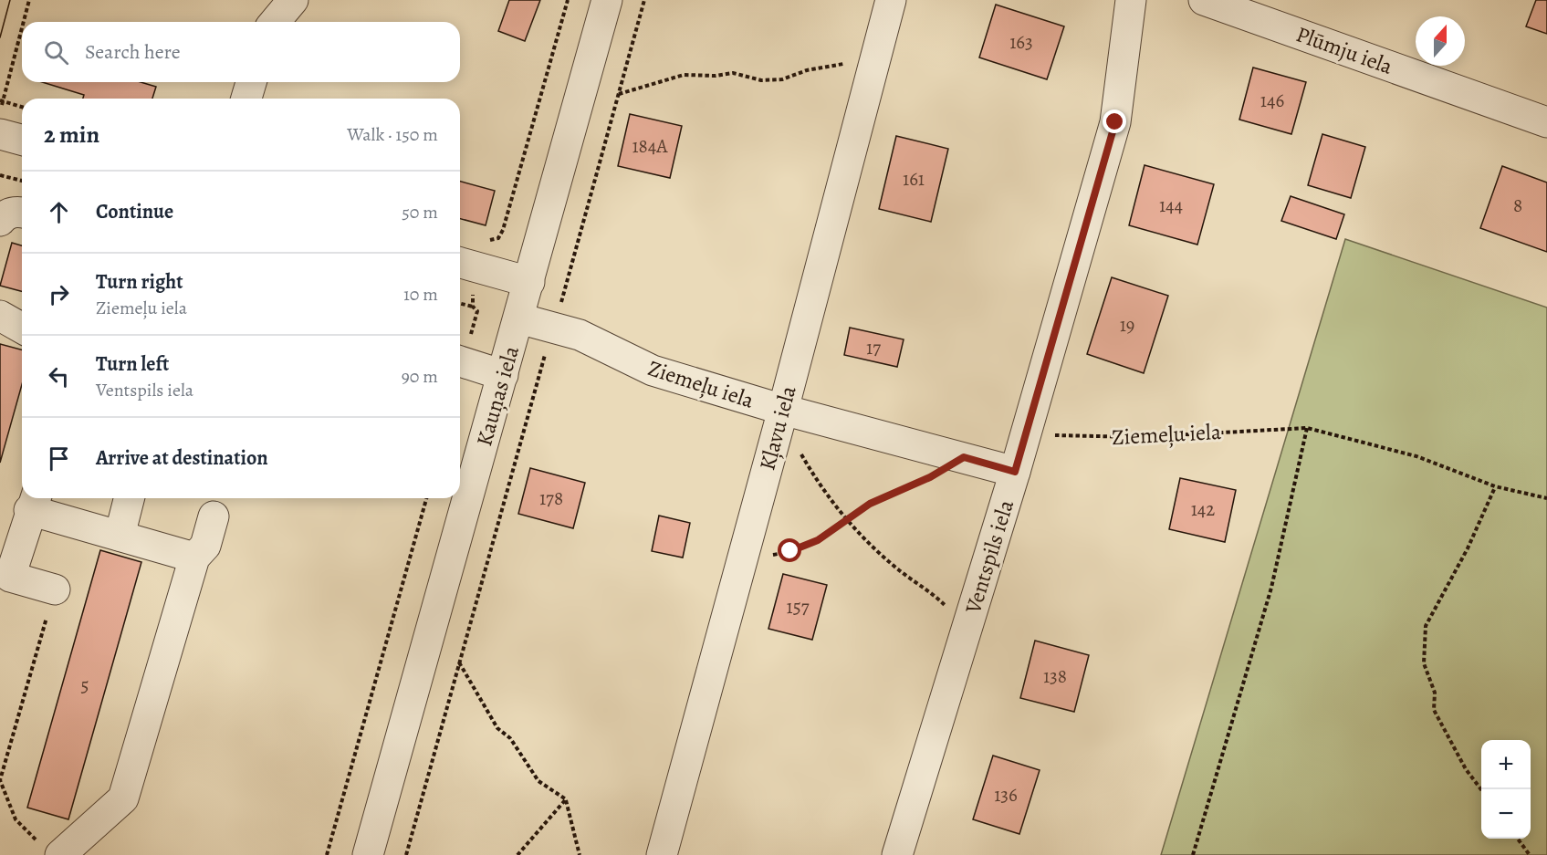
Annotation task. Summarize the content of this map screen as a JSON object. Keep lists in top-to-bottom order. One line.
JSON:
{"streets":{"street":["Plūmju iela","Ziemeļu iela","Kauņas iela","Kļavu iela","Ventspils iela"]},"crossings":[["Ziemeļu iela","Kauņas iela"],["Ziemeļu iela","Kļavu iela"],["Ziemeļu iela","Ventspils iela"]],"house_numbers":["163","146","184A","161","144","8","19","17","178","142","157","138","5","136"],"north":"top","page":{"search":"Search here","heading":["2 min","Walk · 150 m"],"list":[["Continue","50 m"],["Turn right","Ziemeļu iela","10 m"],["Turn left","Ventspils iela","90 m"],"Arrive at destination"],"map_buttons":["+","−"]}}
